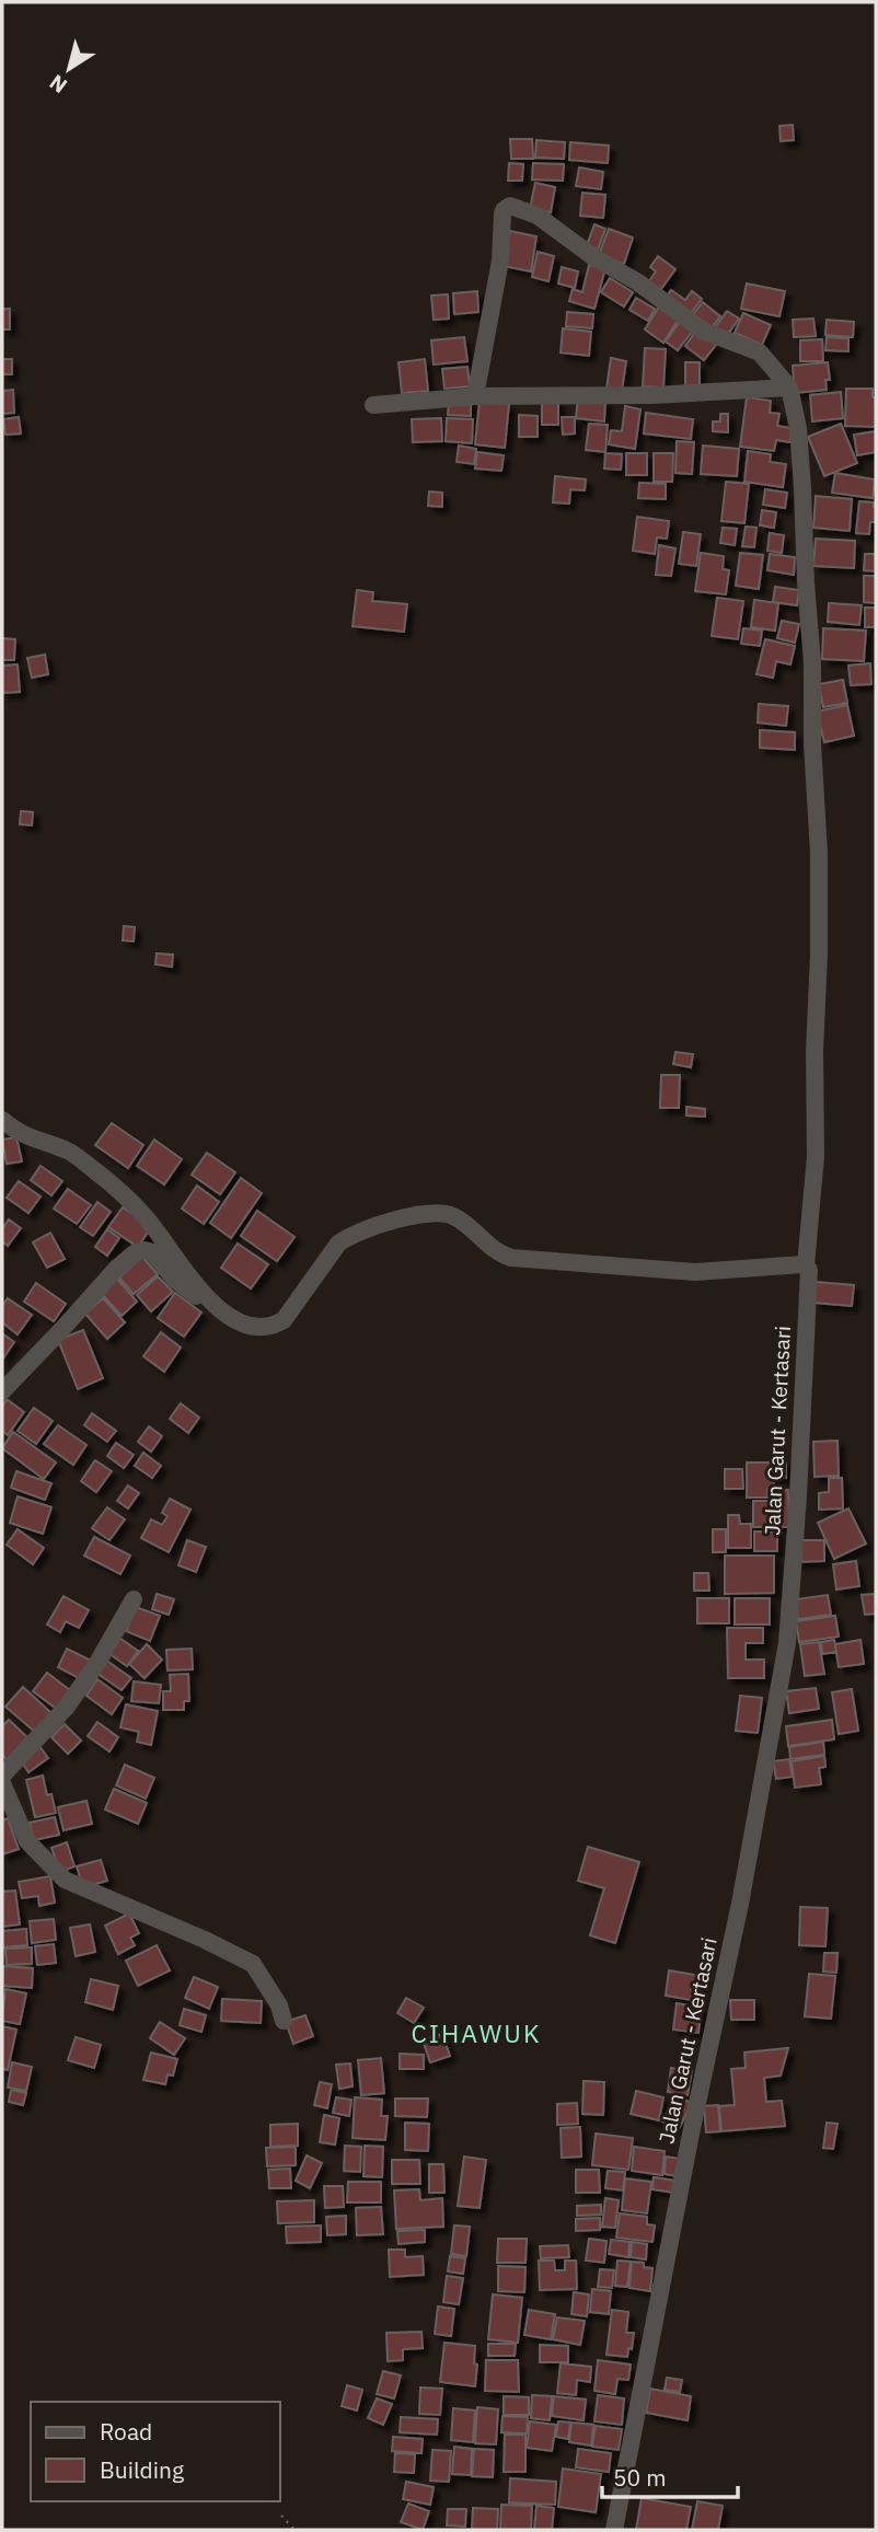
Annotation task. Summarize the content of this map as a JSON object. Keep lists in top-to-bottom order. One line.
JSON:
{"streets":{"street":["Jalan Garut - Kertasari"]},"districts":["CIHAWUK"],"legend":["Road","Building"],"scale_bar":"50 m","north":"bottom left"}
